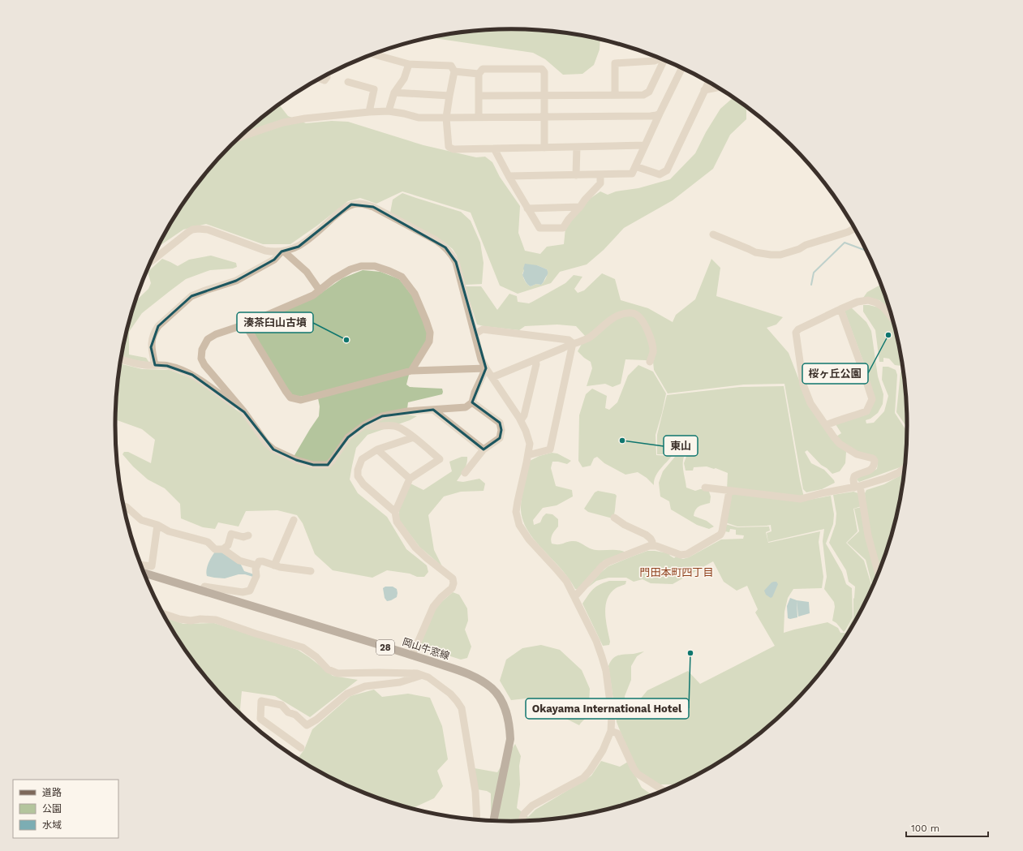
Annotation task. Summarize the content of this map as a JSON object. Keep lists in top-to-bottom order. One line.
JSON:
{"streets":{"main road":["28","岡山牛窓線"]},"districts":["門田本町四丁目"],"places":["桜ヶ丘公園","湊茶臼山古墳","東山","Okayama International Hotel"],"legend":["道路","公園","水域"],"scale_bar":"100 m"}
